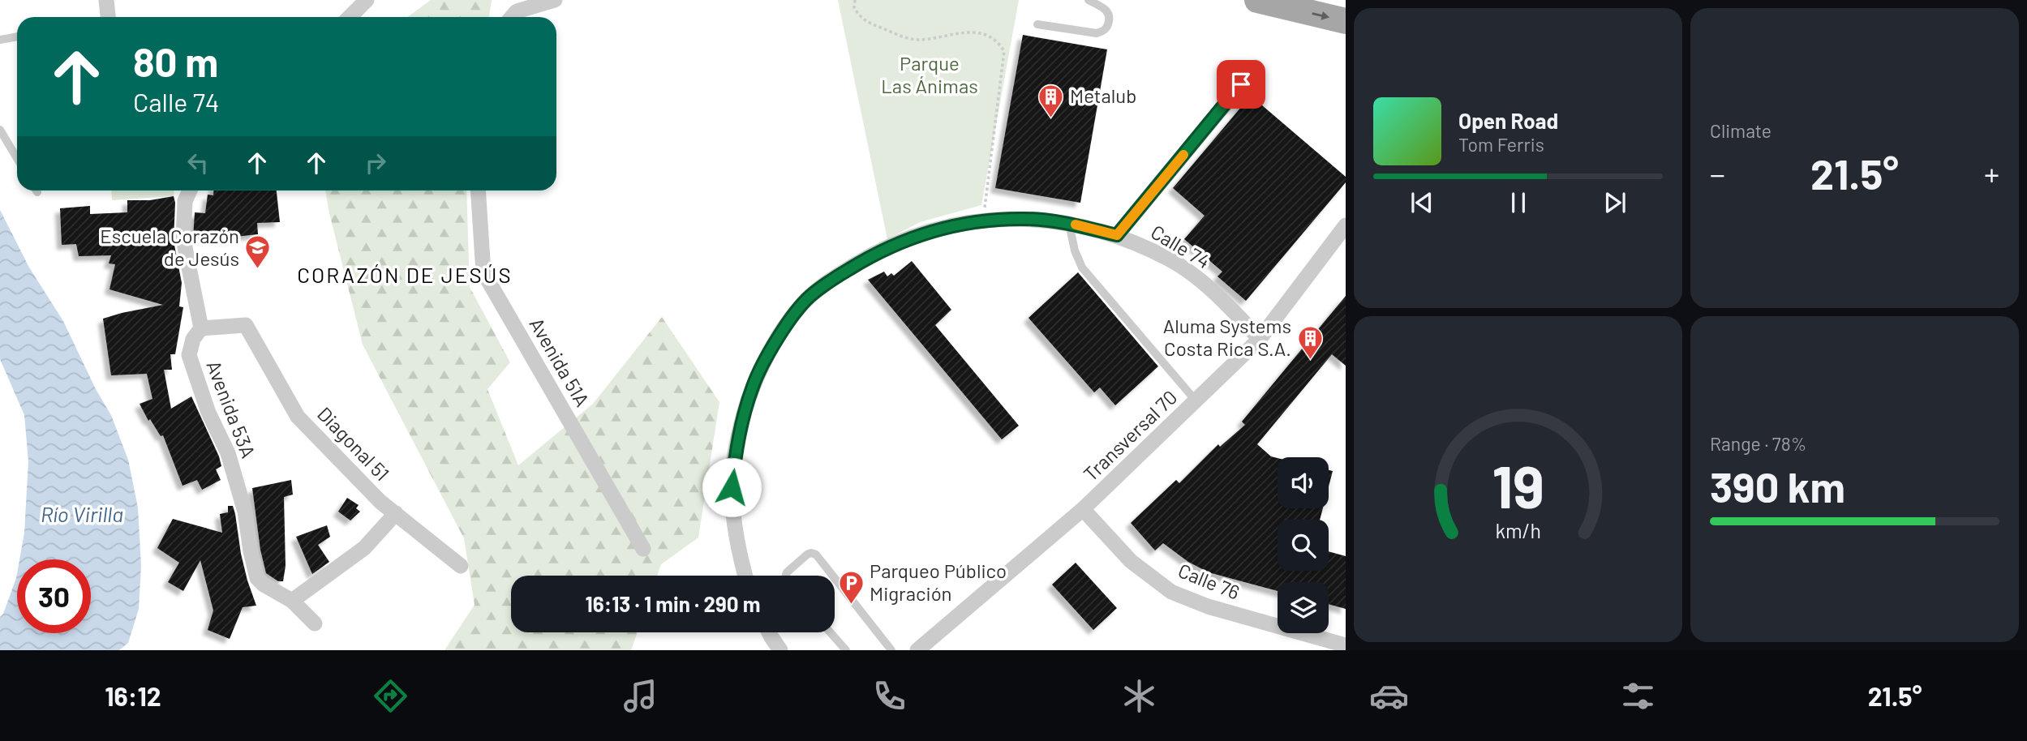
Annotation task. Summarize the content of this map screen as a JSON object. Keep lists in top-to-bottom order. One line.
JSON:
{"streets":{"street":["Calle 74","Avenida 51A","Avenida 53A","Transversal 70","Diagonal 51","Calle 76"]},"crossings":[["Calle 74","Transversal 70"],["Avenida 53A","Diagonal 51"],["Transversal 70","Calle 76"]],"districts":["CORAZÓN DE JESÚS"],"water":["Río Virilla"],"parks":["Parque Las Ánimas"],"places":{"building":["Metalub","Aluma Systems Costa Rica S.A."],"school or university":["Escuela Corazón de Jesús"],"parking":["Parqueo Público Migración"]},"page":{"tile":["Climate",["Range · 78%","390 km"]],"turn":["80 m","Calle 74"],"song":["Open Road","Tom Ferris"],"heat":["−","21.5°","+"],"limit":"30","trip":"16:13 · 1 min · 290 m","tabs":["16:12","21.5°"],"gauge":["19","km/h"]}}
